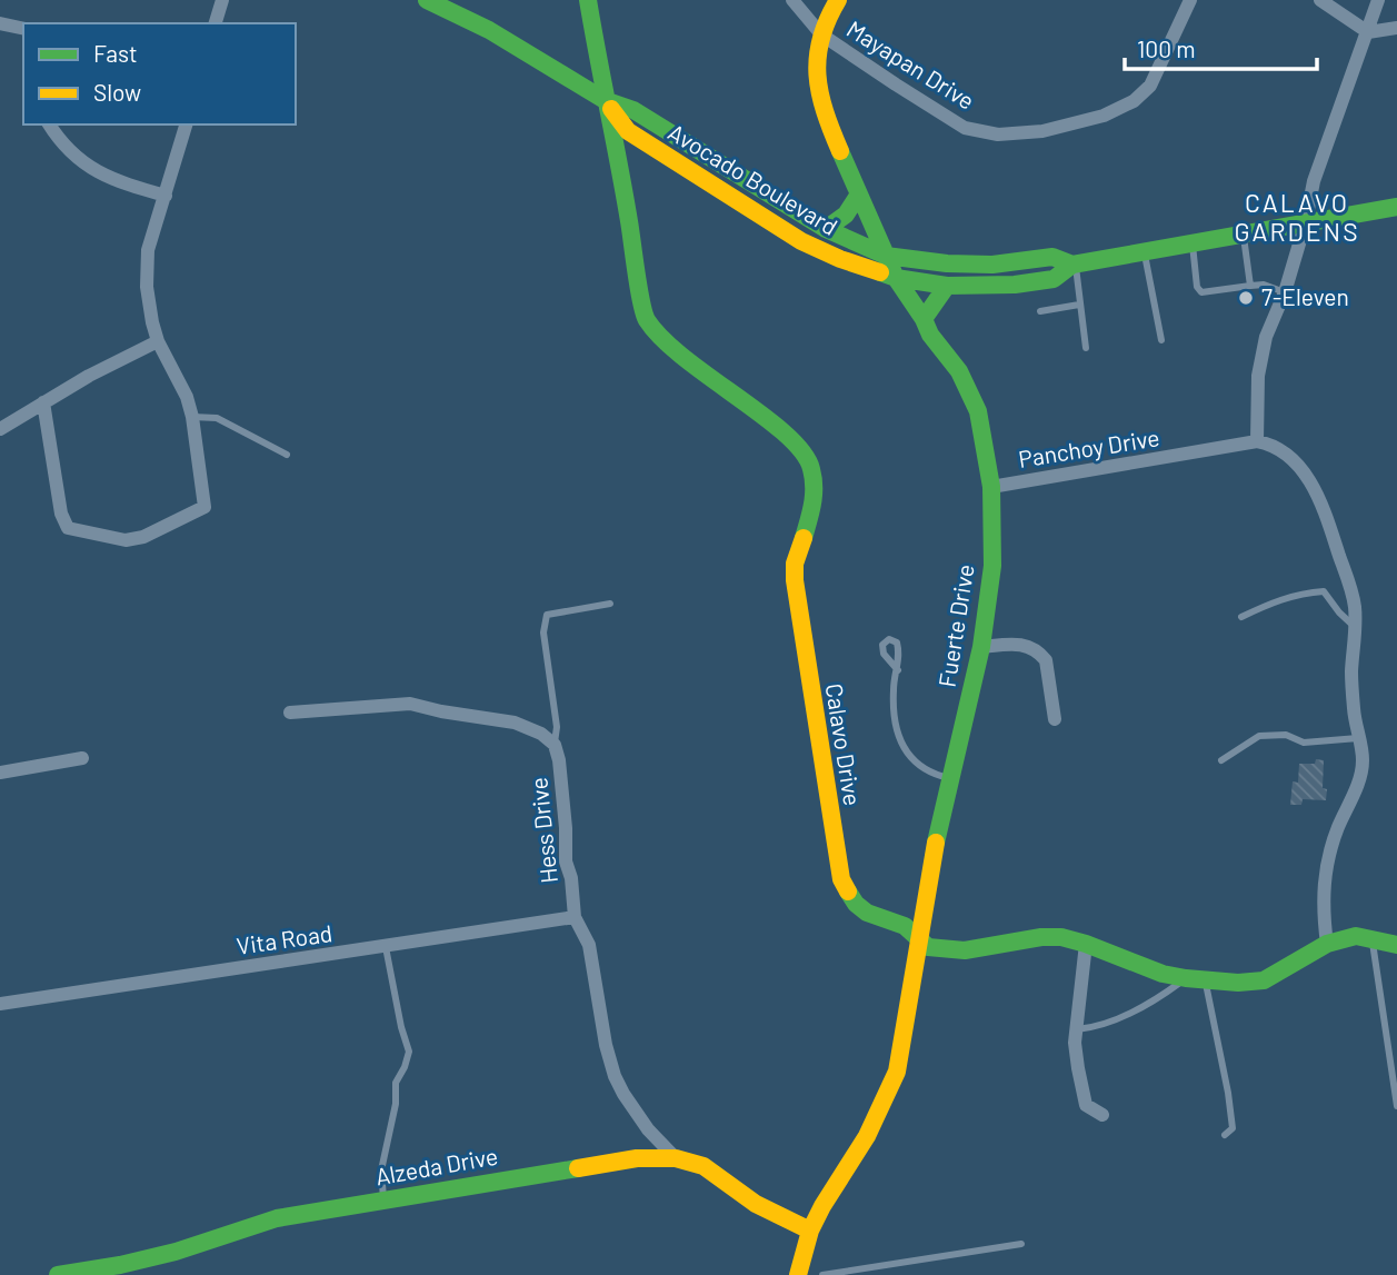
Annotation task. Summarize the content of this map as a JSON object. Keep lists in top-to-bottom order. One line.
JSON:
{"streets":{"street":["Mayapan Drive","Avocado Boulevard","Panchoy Drive","Fuerte Drive","Calavo Drive","Hess Drive","Vita Road","Alzeda Drive"]},"crossings":[["Mayapan Drive","Fuerte Drive"],["Avocado Boulevard","Fuerte Drive"],["Avocado Boulevard","Calavo Drive"],["Panchoy Drive","Fuerte Drive"],["Fuerte Drive","Calavo Drive"],["Fuerte Drive","Alzeda Drive"],["Hess Drive","Vita Road"],["Hess Drive","Alzeda Drive"]],"districts":["CALAVO GARDENS"],"places":["7-Eleven"],"legend":["Fast","Slow"],"scale_bar":"100 m"}
